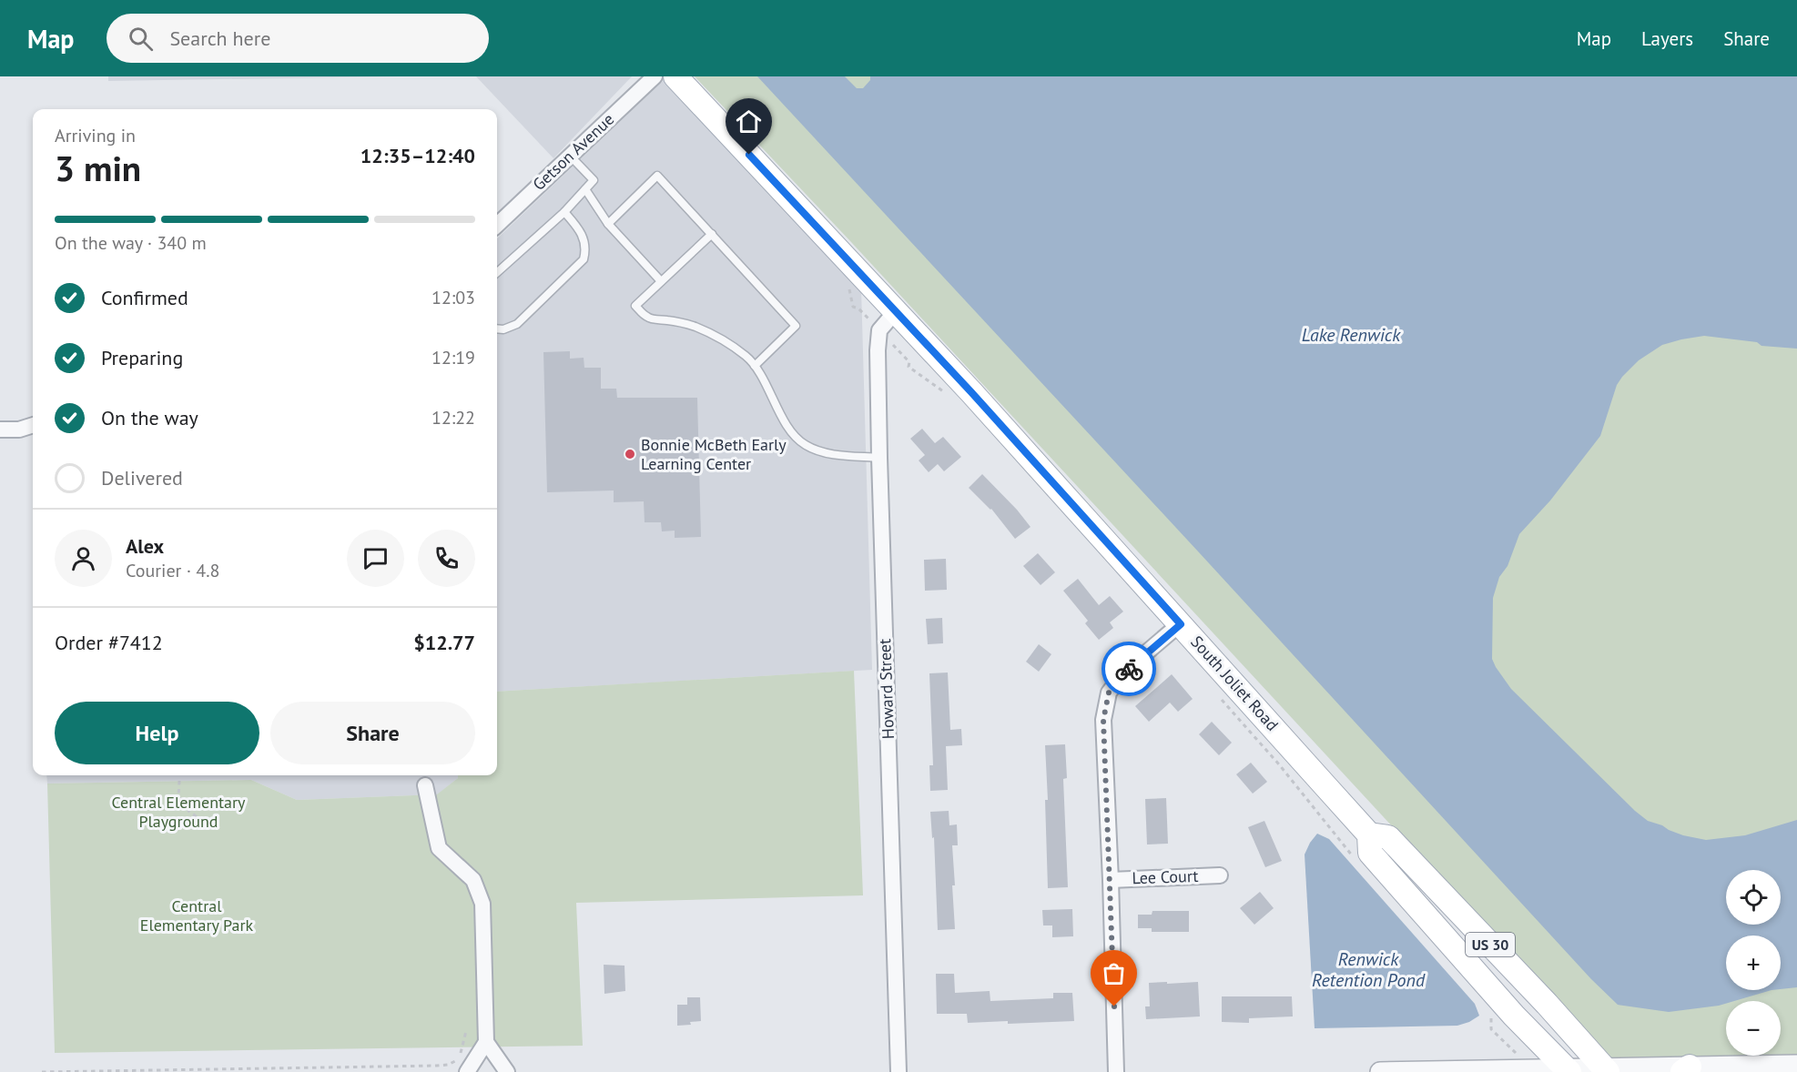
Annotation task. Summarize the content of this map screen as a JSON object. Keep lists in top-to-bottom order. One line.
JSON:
{"streets":{"main road":["South Joliet Road","US 30"],"street":["Getson Avenue","Howard Street","Lee Court"]},"crossings":[["South Joliet Road","Howard Street"]],"water":["Lake Renwick","Renwick Retention Pond"],"parks":["Central Elementary Playground","Central Elementary Park"],"places":["Bonnie McBeth Early Learning Center"],"page":{"header":"Map","search":"Search here","nav":["Map","Layers","Share"],"heading":["3 min","Arriving in","12:35–12:40"],"panel":["Alex","Courier · 4.8","Order #7412","$12.77"],"bar":"On the way · 340 m","list":[["Confirmed","12:03"],["Preparing","12:19"],["On the way","12:22"],"Delivered"],"buttons":["Help","Share"],"map_buttons":["+","−"]}}
